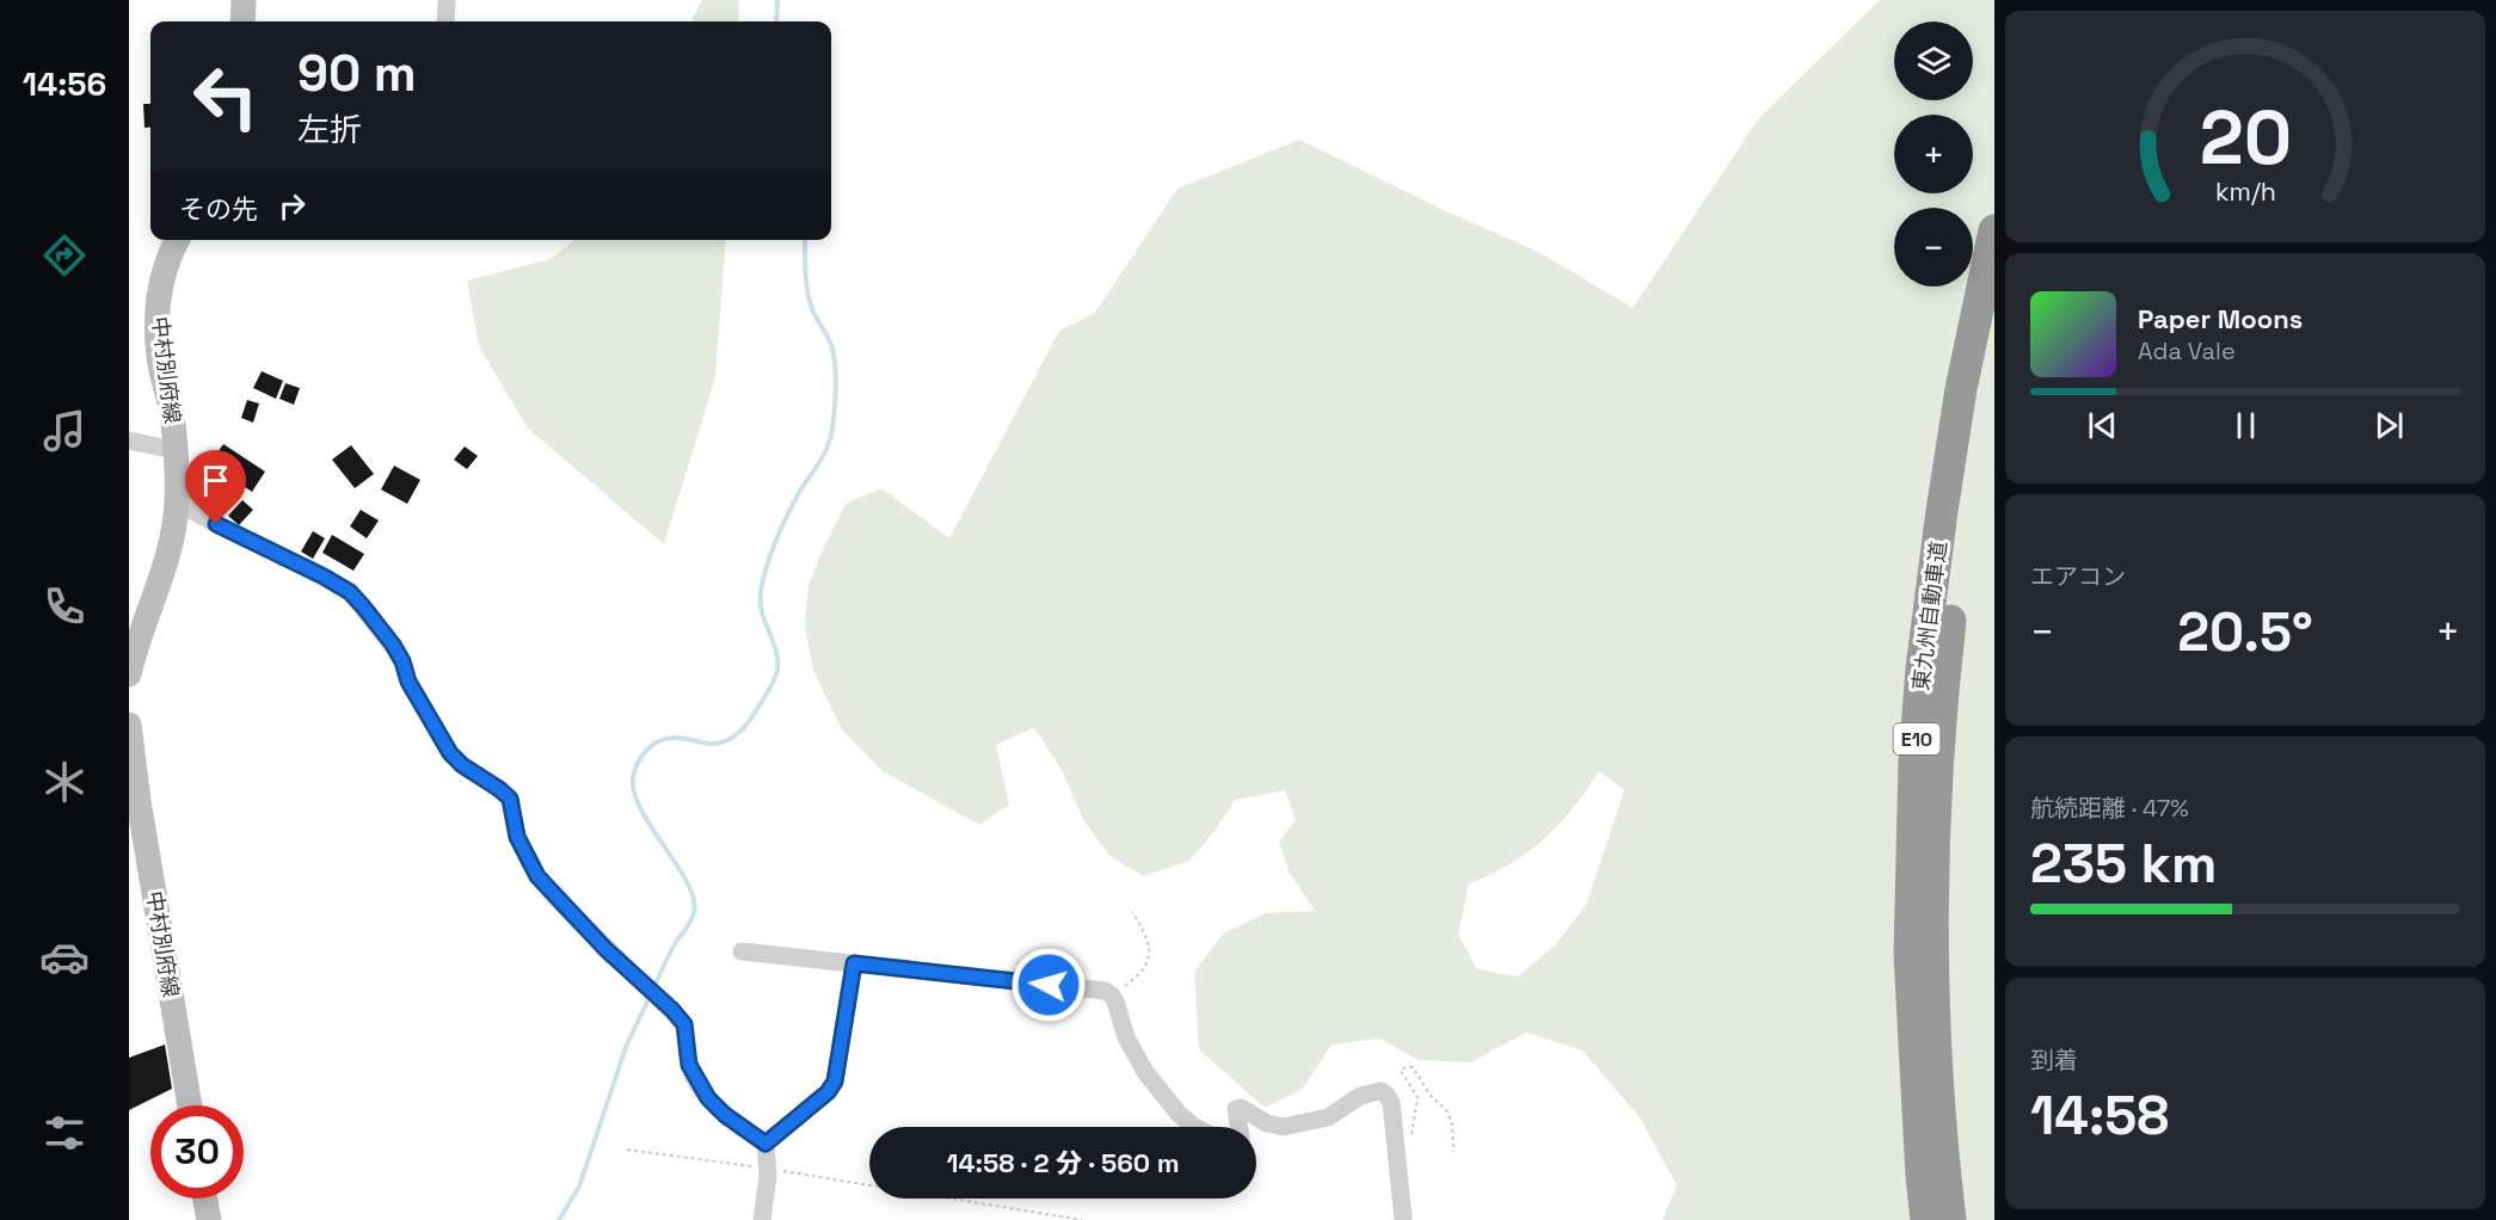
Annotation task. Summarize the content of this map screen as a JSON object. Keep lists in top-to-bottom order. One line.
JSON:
{"streets":{"highway":["東九州自動車道","E10"],"main road":["中村別府線"]},"page":{"tabs":"14:56","map_buttons":["+","−"],"turn":["90 m","左折"],"then":"その先","song":["Paper Moons","Ada Vale"],"tile":["エアコン",["航続距離 · 47%","235 km"],["到着","14:58"]],"heat":["−","20.5°","+"],"limit":"30","trip":"14:58 · 2 分 · 560 m","gauge":["20","km/h"]}}
